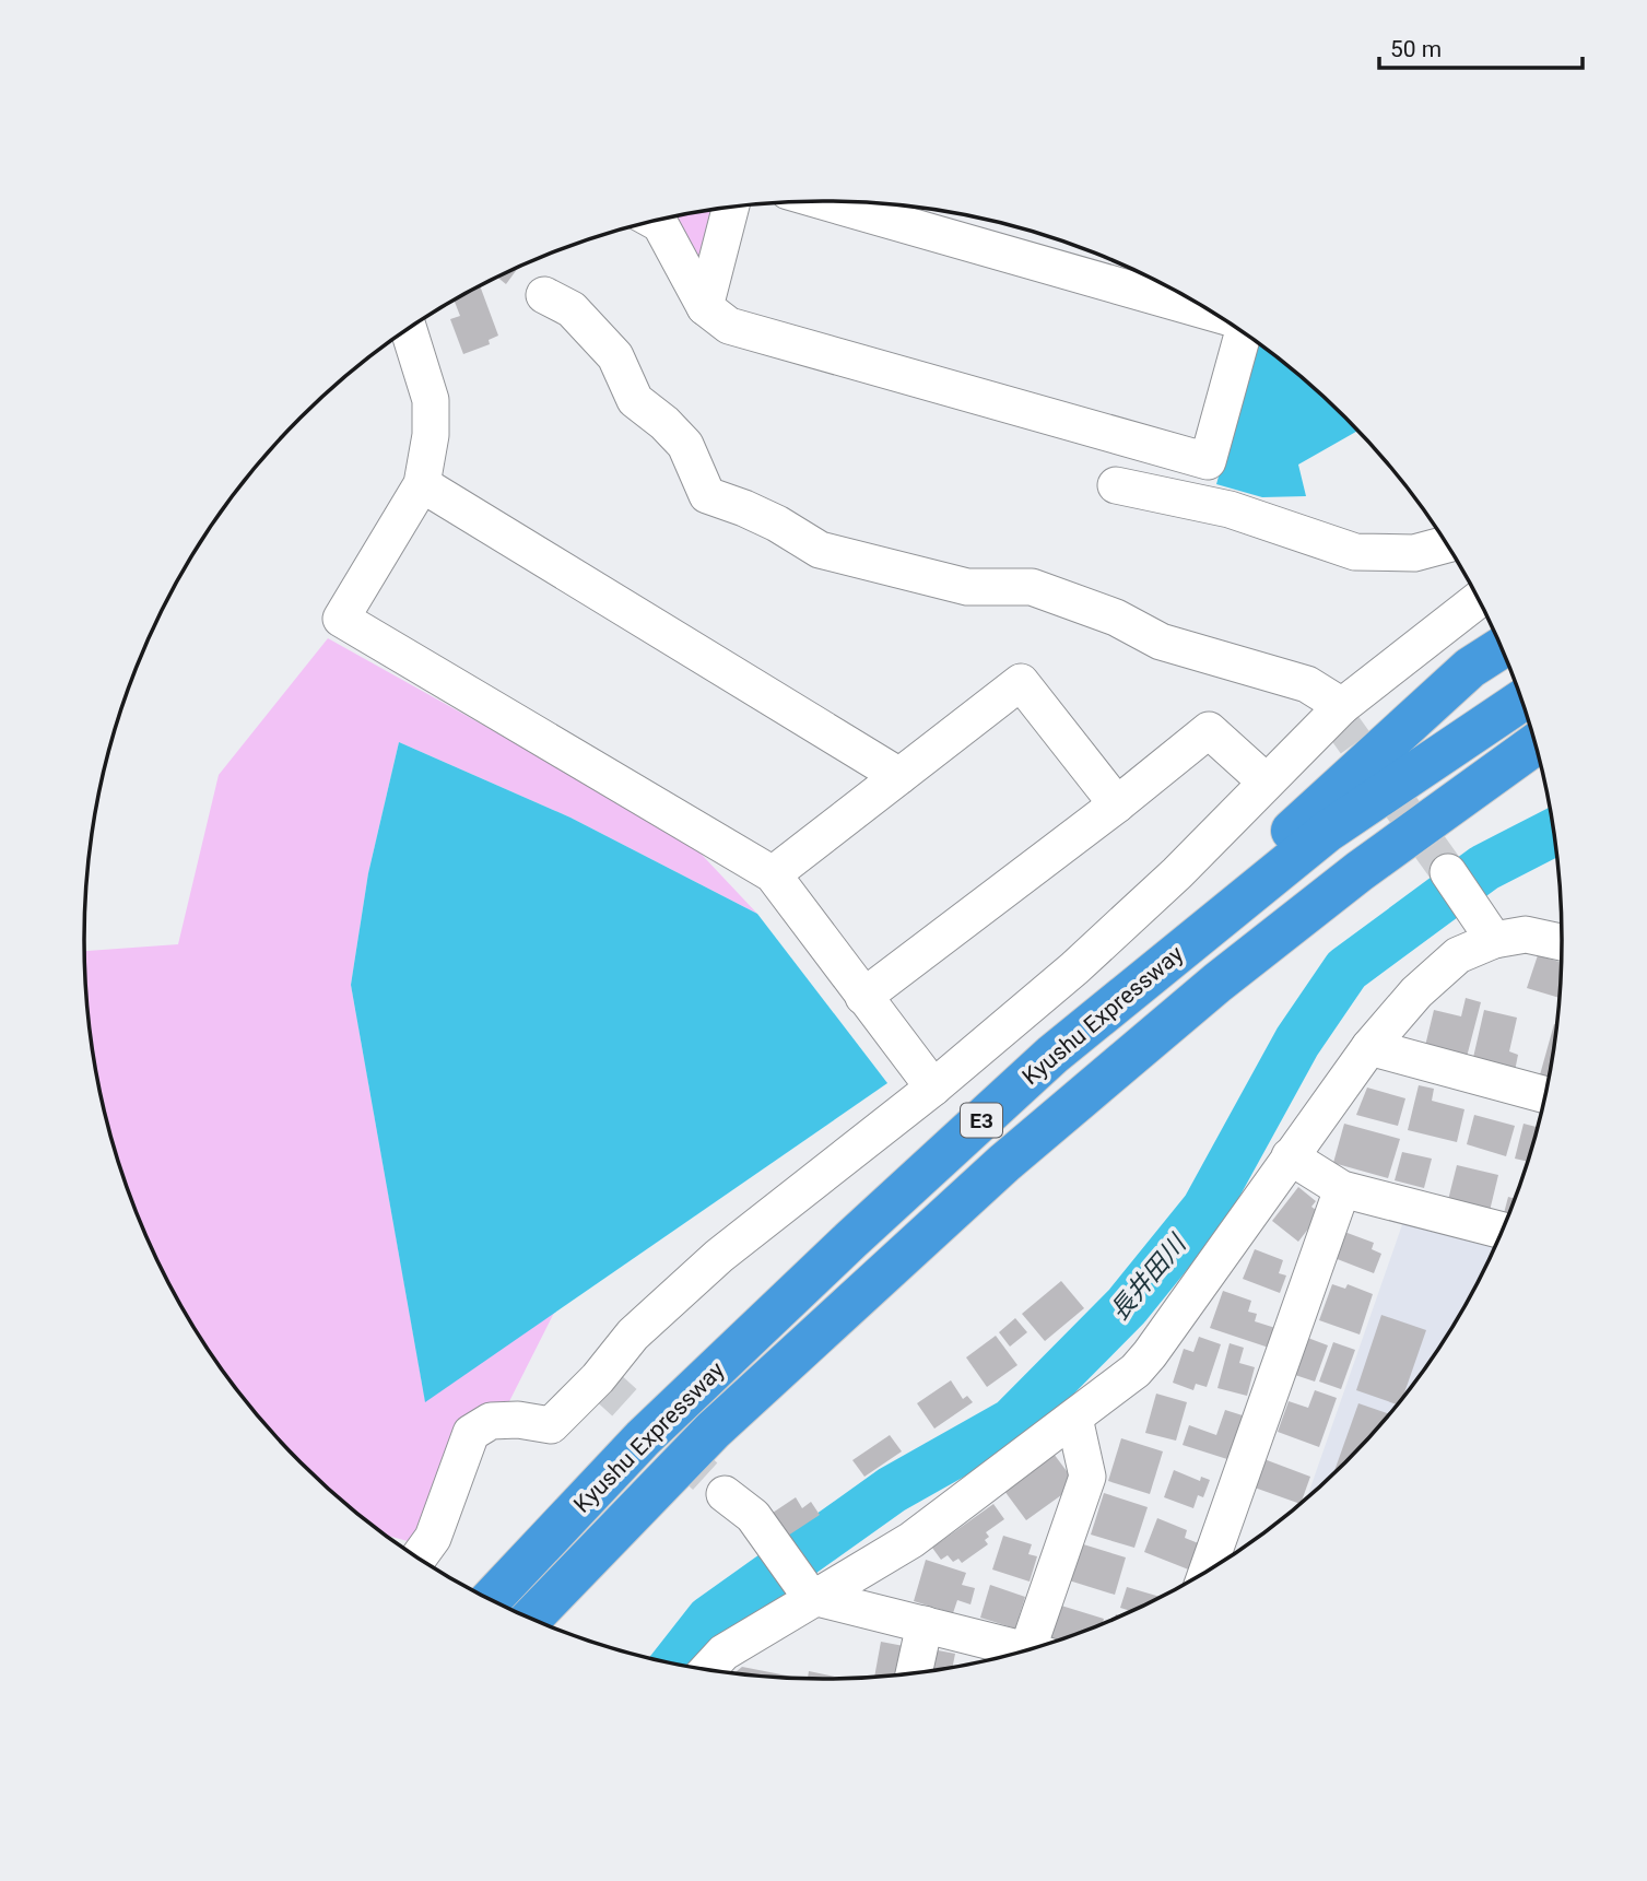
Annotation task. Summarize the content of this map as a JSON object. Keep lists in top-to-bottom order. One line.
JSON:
{"streets":{"highway":["Kyushu Expressway","E3"]},"water":["長井田川"],"scale_bar":"50 m"}
